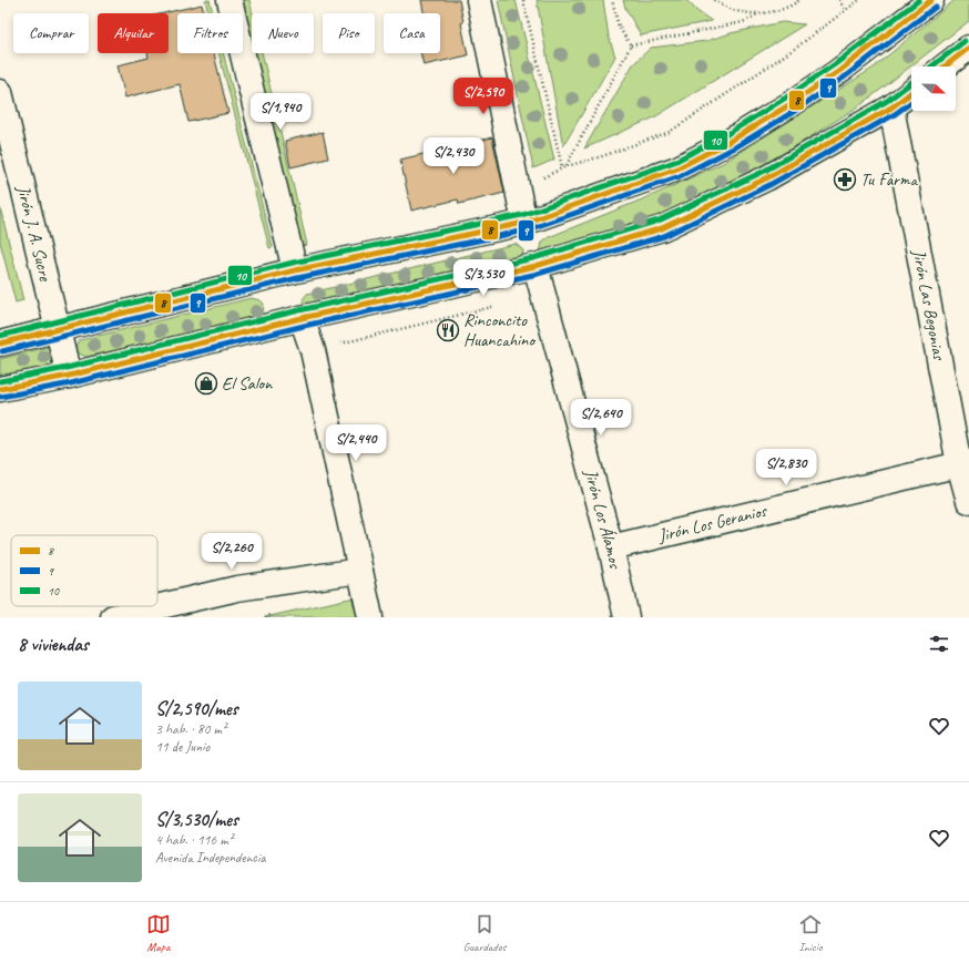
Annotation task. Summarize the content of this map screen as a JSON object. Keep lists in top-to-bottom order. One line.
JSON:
{"streets":{"street":["Jirón J. A. Sucre","Jirón Las Begonias","Jirón Los Álamos","Jirón Los Geranios"]},"crossings":[["Jirón Las Begonias","Jirón Los Geranios"],["Jirón Los Álamos","Jirón Los Geranios"]],"places":{"pharmacy":["Tu Farma"],"restaurant":["Rinconcito Huancahino"],"shop":["El Salon"]},"lines":["transit line 8","transit line 10","transit line 9"],"legend":["8","9","10"],"north":"right","page":{"chip":["Comprar","Alquilar","Filtros","Nuevo","Piso","Casa"],"price":["S/2,590","S/1,940","S/2,430","S/3,530","S/2,640","S/2,440","S/2,830","S/2,260"],"heading":"8 viviendas","list":[{"name":"S/2,590/mes","note":"3 hab. · 80 m² · 11 de Junio"},{"name":"S/3,530/mes","note":"4 hab. · 116 m² · Avenida Independencia"}],"tabs":["Mapa","Guardados","Inicio"]}}
